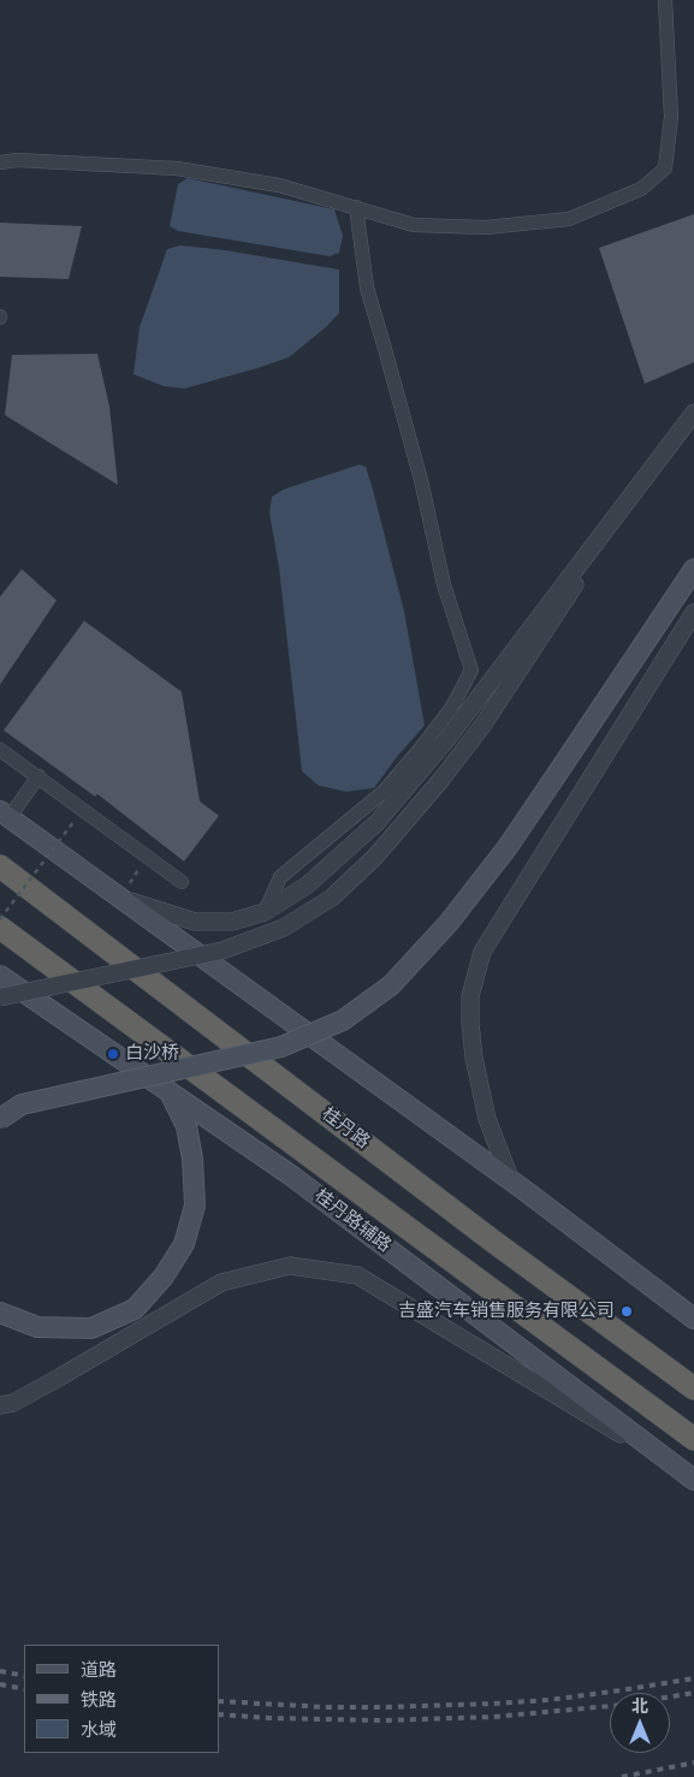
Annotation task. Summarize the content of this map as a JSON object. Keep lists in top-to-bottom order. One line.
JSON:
{"streets":{"highway":["桂丹路"],"main road":["桂丹路辅路"]},"places":["白沙桥","吉盛汽车销售服务有限公司"],"legend":["道路","铁路","水域"],"north":"top"}
